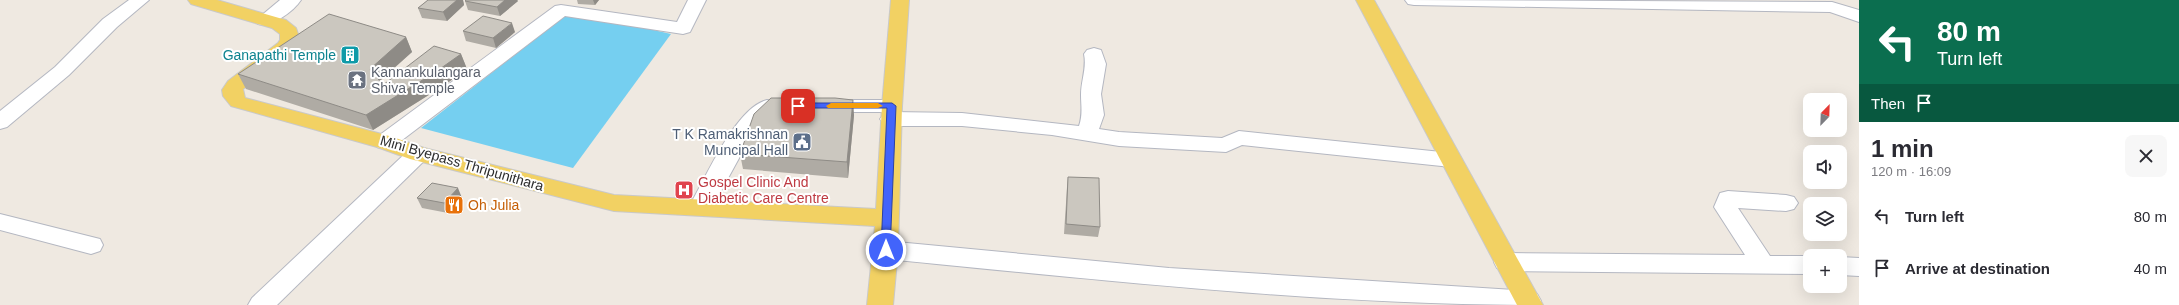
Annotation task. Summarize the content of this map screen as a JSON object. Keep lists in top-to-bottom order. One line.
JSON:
{"streets":{"main road":["Mini Byepass Thripunithara"]},"places":{"building":["Ganapathi Temple"],"temple":["Kannankulangara Shiva Temple"],"public building":["T K Ramakrishnan Muncipal Hall"],"hospital":["Gospel Clinic And Diabetic Care Centre"],"restaurant":["Oh Julia"]},"north":"top right","page":{"turn":["80 m","Turn left"],"then":"Then","map_buttons":"+","heading":["1 min","120 m · 16:09"],"list":[{"name":"Turn left","value":"80 m"},{"name":"Arrive at destination","value":"40 m"}]}}
